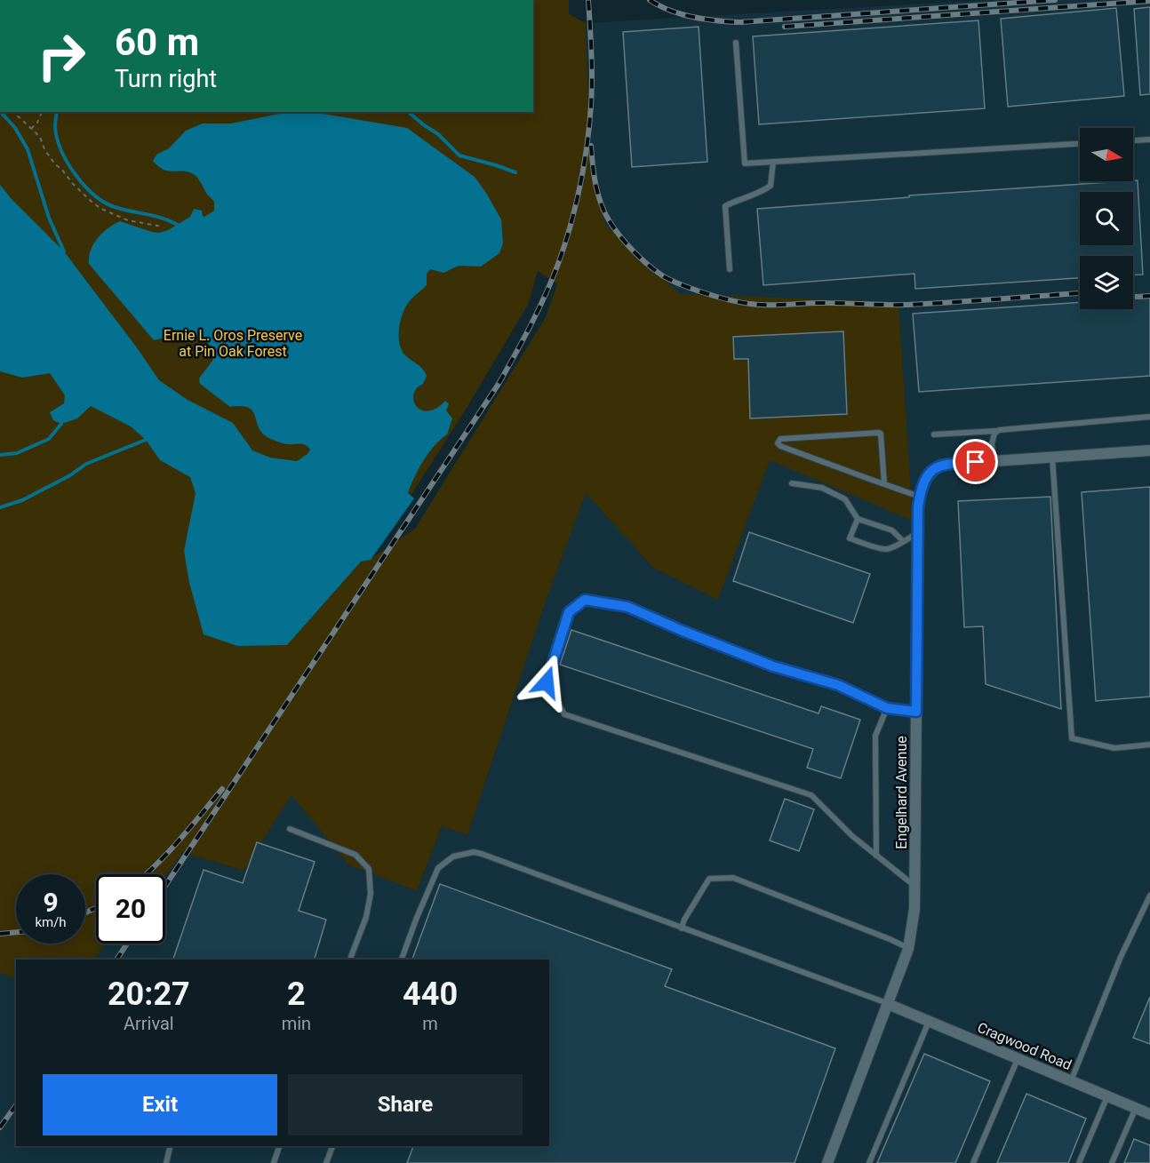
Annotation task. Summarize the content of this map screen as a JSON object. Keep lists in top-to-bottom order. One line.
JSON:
{"streets":{"street":["Engelhard Avenue","Cragwood Road"]},"crossings":[["Engelhard Avenue","Cragwood Road"]],"parks":["Ernie L. Oros Preserve at Pin Oak Forest"],"north":"right","page":{"turn":["60 m","Turn right"],"speed":"9 km/h","limit":"20","eta":["20:27","Arrival","2","min","440","m"],"buttons":["Exit","Share"]}}
